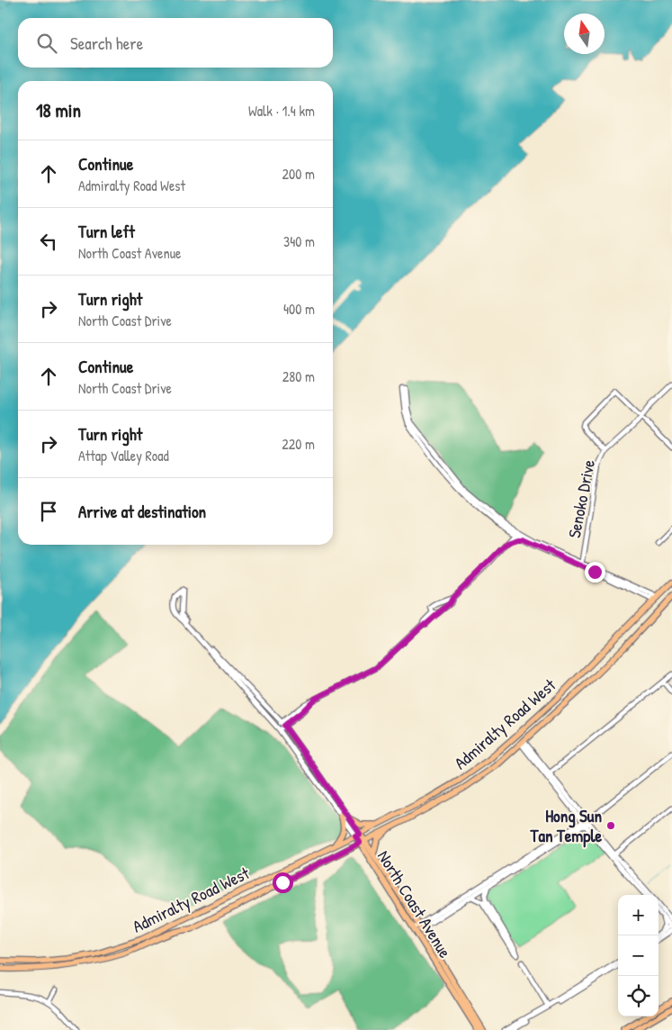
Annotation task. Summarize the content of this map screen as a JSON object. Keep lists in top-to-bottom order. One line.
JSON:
{"streets":{"main road":["Admiralty Road West","North Coast Avenue"],"street":["Senoko Drive"]},"crossings":[["Admiralty Road West","North Coast Avenue"]],"places":["Hong Sun Tan Temple"],"north":"top","page":{"search":"Search here","heading":["18 min","Walk · 1.4 km"],"list":[["Continue","Admiralty Road West","200 m"],["Turn left","North Coast Avenue","340 m"],["Turn right","North Coast Drive","400 m"],["Continue","North Coast Drive","280 m"],["Turn right","Attap Valley Road","220 m"],"Arrive at destination"],"map_buttons":["+","−"]}}
